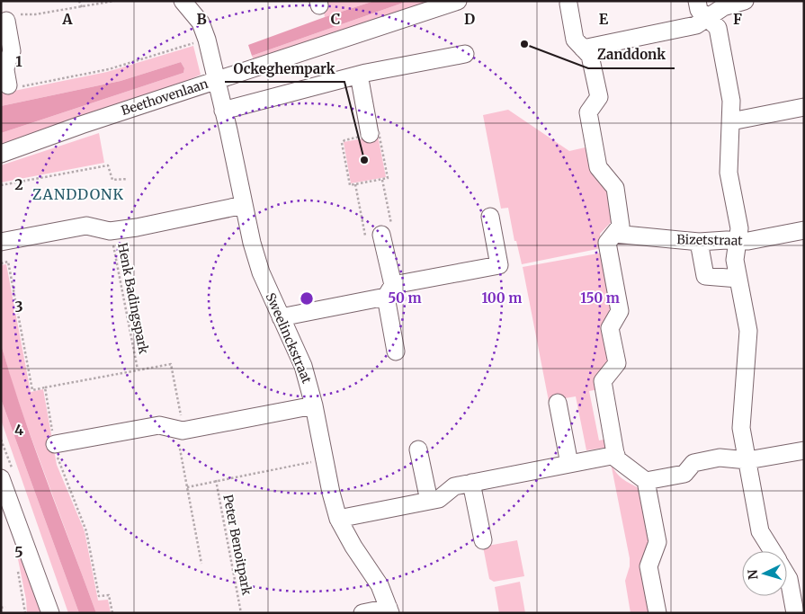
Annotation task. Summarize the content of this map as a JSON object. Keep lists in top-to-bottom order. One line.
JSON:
{"streets":{"street":["Beethovenlaan","Bizetstraat","Sweelinckstraat"],"path":["Henk Badingspark","Peter Benoitpark"]},"crossings":[["Beethovenlaan","Sweelinckstraat"],["Sweelinckstraat","Peter Benoitpark"]],"districts":["ZANDDONK"],"places":["Zanddonk","Ockeghempark"],"north":"left","grid":{"columns":["A","B","C","D","E","F"],"rows":["1","2","3","4","5"]},"rings":["50 m","100 m","150 m"]}
